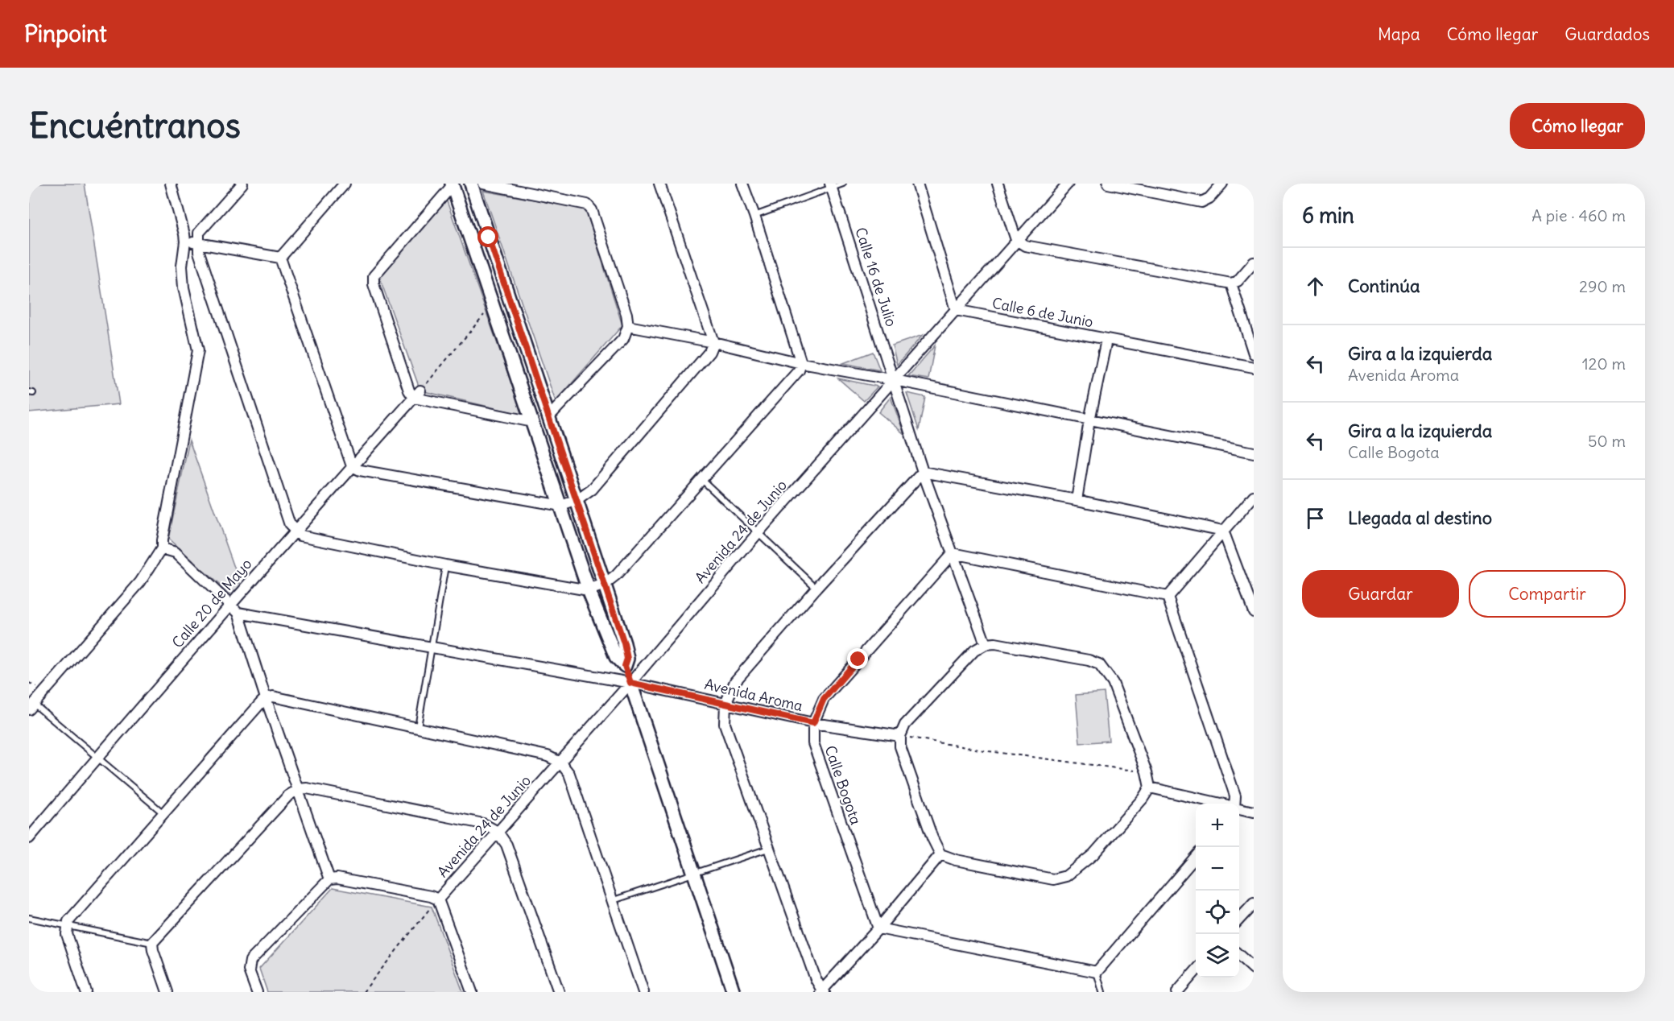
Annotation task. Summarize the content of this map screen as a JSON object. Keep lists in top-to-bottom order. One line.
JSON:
{"streets":{"street":["Calle 16 de Julio","Calle 6 de Junio","Avenida 24 de Junio","Calle 20 de Mayo","Avenida Aroma","Calle Bogota"]},"crossings":[["Calle 16 de Julio","Avenida 24 de Junio"],["Calle 16 de Julio","Calle Bogota"],["Calle 6 de Junio","Avenida 24 de Junio"],["Avenida 24 de Junio","Avenida Aroma"],["Avenida Aroma","Calle Bogota"]],"page":{"header":"Pinpoint","nav":["Mapa","Cómo llegar","Guardados"],"buttons":["Cómo llegar",["Guardar","Compartir"]],"title":"Encuéntranos","heading":["6 min","A pie · 460 m"],"list":[["Continúa","290 m"],["Gira a la izquierda","Avenida Aroma","120 m"],["Gira a la izquierda","Calle Bogota","50 m"],"Llegada al destino"],"map_buttons":["+","−"]}}
